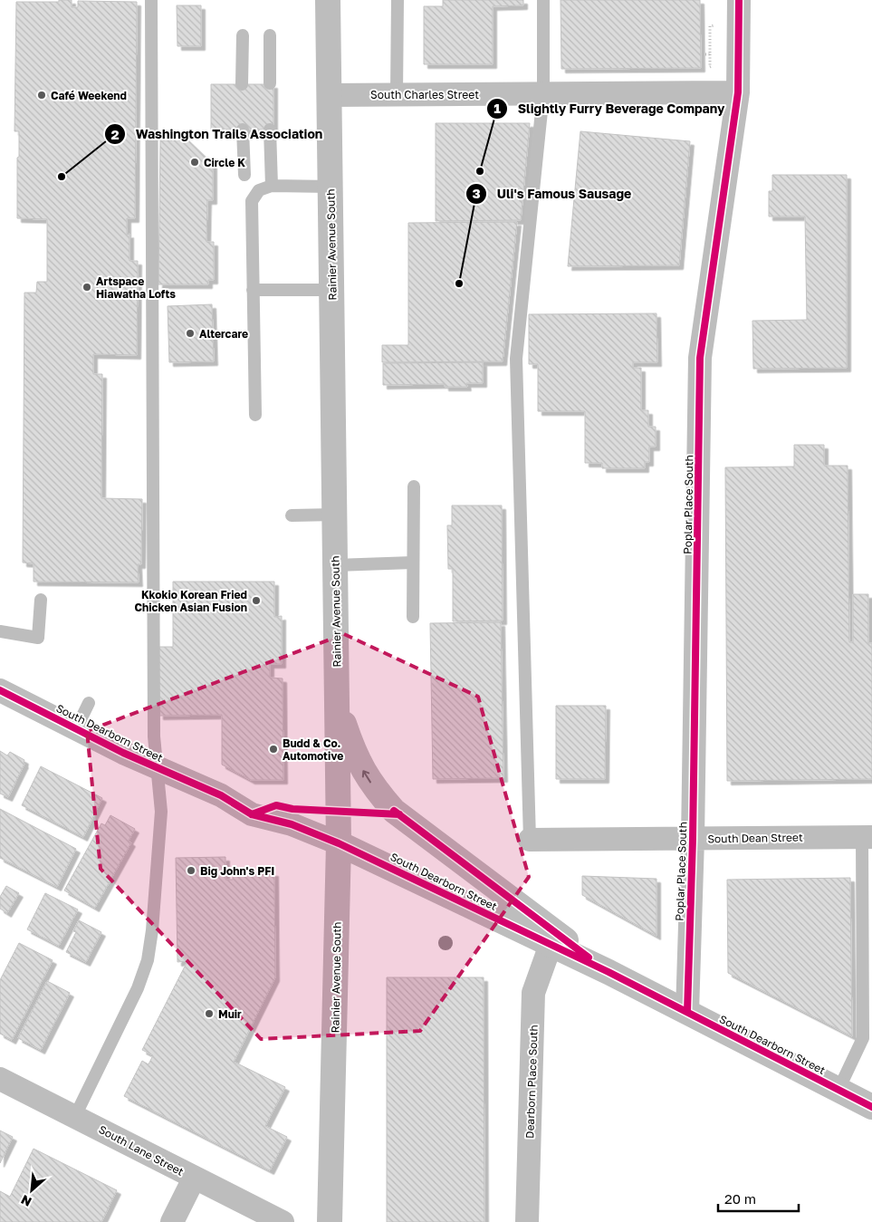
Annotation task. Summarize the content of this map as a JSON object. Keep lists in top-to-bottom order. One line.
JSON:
{"streets":{"main road":["Rainier Avenue South","South Dearborn Street"],"street":["South Charles Street","Poplar Place South","South Dean Street","Dearborn Place South","South Lane Street"]},"crossings":[["South Charles Street","Rainier Avenue South"],["South Charles Street","Poplar Place South"],["Rainier Avenue South","South Dearborn Street"],["Poplar Place South","South Dearborn Street"],["Poplar Place South","South Dean Street"],["South Dearborn Street","Dearborn Place South"]],"places":["Café Weekend","Circle K","Slightly Furry Beverage Company","Washington Trails Association","Uli's Famous Sausage","Artspace Hiawatha Lofts","Altercare","Kkokio Korean Fried Chicken Asian Fusion","Budd & Co. Automotive","Big John's PFI","Muir"],"scale_bar":"20 m","north":"bottom left"}
